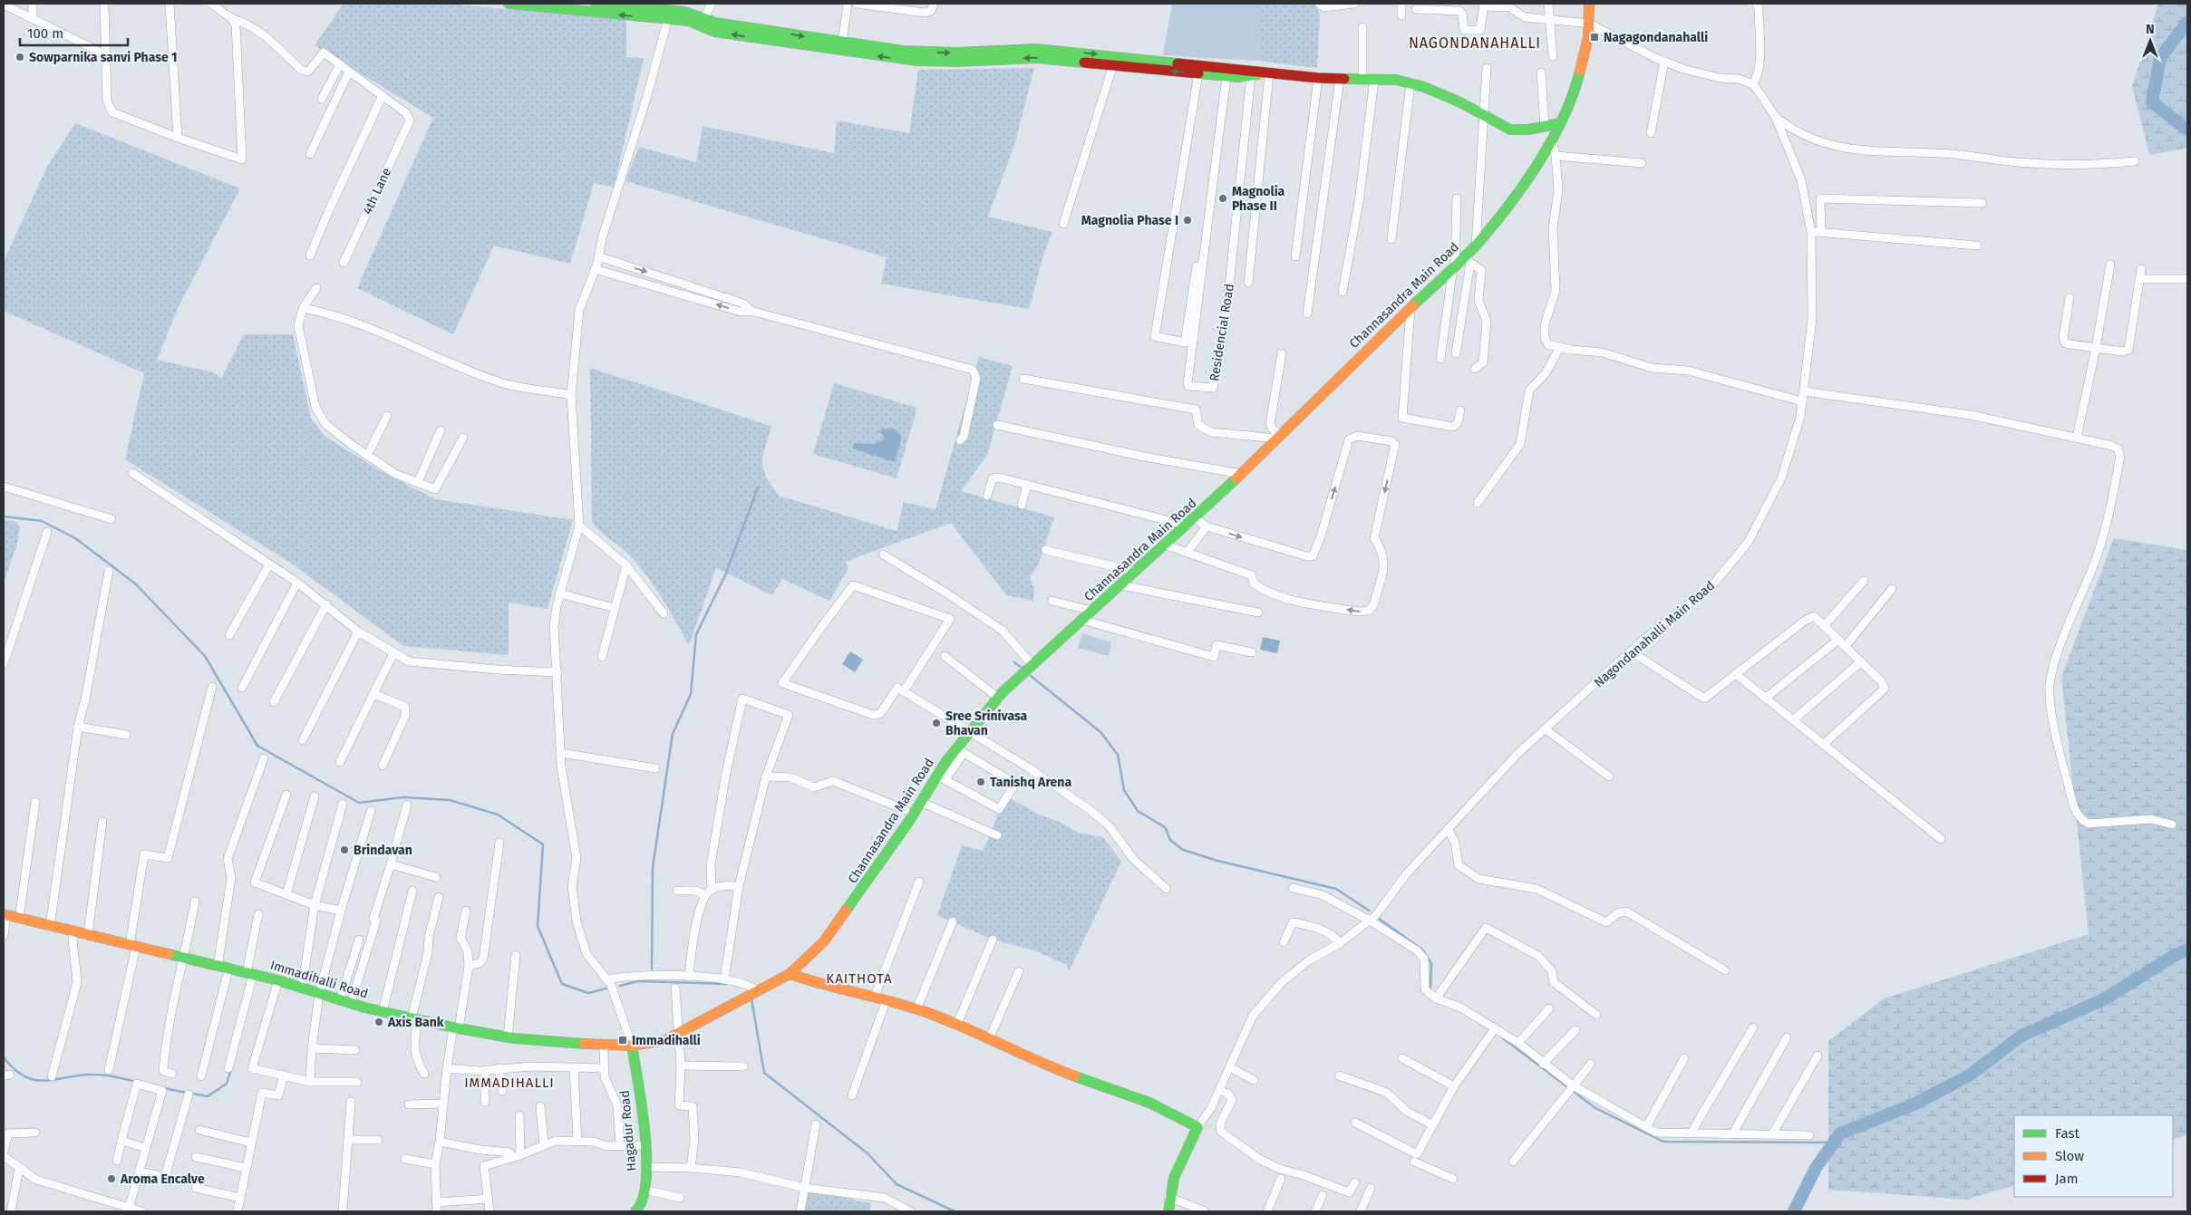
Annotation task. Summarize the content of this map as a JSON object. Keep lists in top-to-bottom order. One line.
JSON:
{"streets":{"street":["4th Lane","Channasandra Main Road","Residencial Road","Nagondanahalli Main Road","Immadihalli Road","Hagadur Road"]},"crossings":[["Channasandra Main Road","Immadihalli Road"],["Channasandra Main Road","Hagadur Road"],["Immadihalli Road","Hagadur Road"]],"districts":["NAGONDANAHALLI","KAITHOTA","IMMADIHALLI"],"places":{"transit":["Nagagondanahalli","Immadihalli"],"other":["Sowparnika sanvi Phase 1","Magnolia Phase II","Magnolia Phase I","Sree Srinivasa Bhavan","Tanishq Arena","Brindavan","Axis Bank","Aroma Encalve"]},"legend":["Fast","Slow","Jam"],"scale_bar":"100 m","north":"top"}
